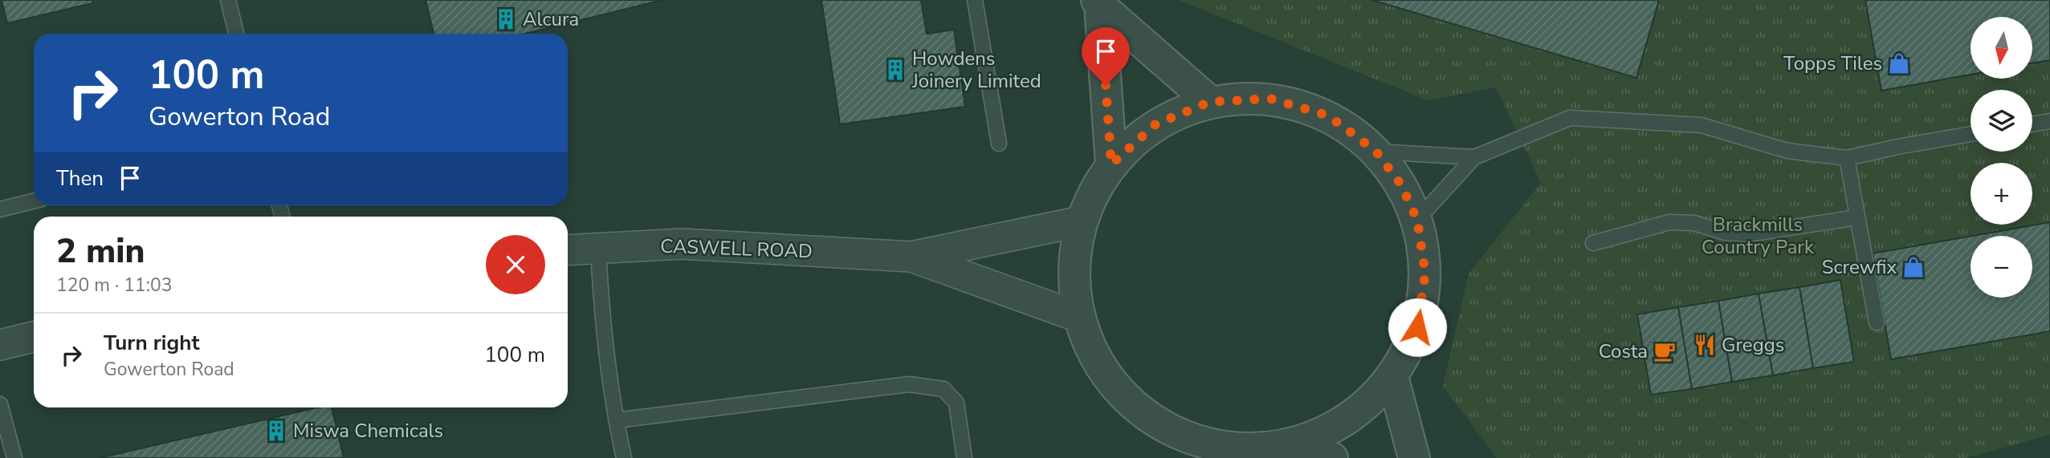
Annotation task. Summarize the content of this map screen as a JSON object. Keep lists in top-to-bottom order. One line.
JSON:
{"streets":{"street":["CASWELL ROAD"]},"parks":["Brackmills Country Park"],"places":{"building":["Alcura","Howdens Joinery Limited","Miswa Chemicals"],"shop":["Topps Tiles","Screwfix"],"restaurant":["Greggs"],"cafe":["Costa"]},"north":"bottom","page":{"map_buttons":["+","−"],"turn":["100 m","Gowerton Road"],"then":"Then","heading":["2 min","120 m · 11:03"],"list":[{"name":"Turn right","note":"Gowerton Road","value":"100 m"}]}}
